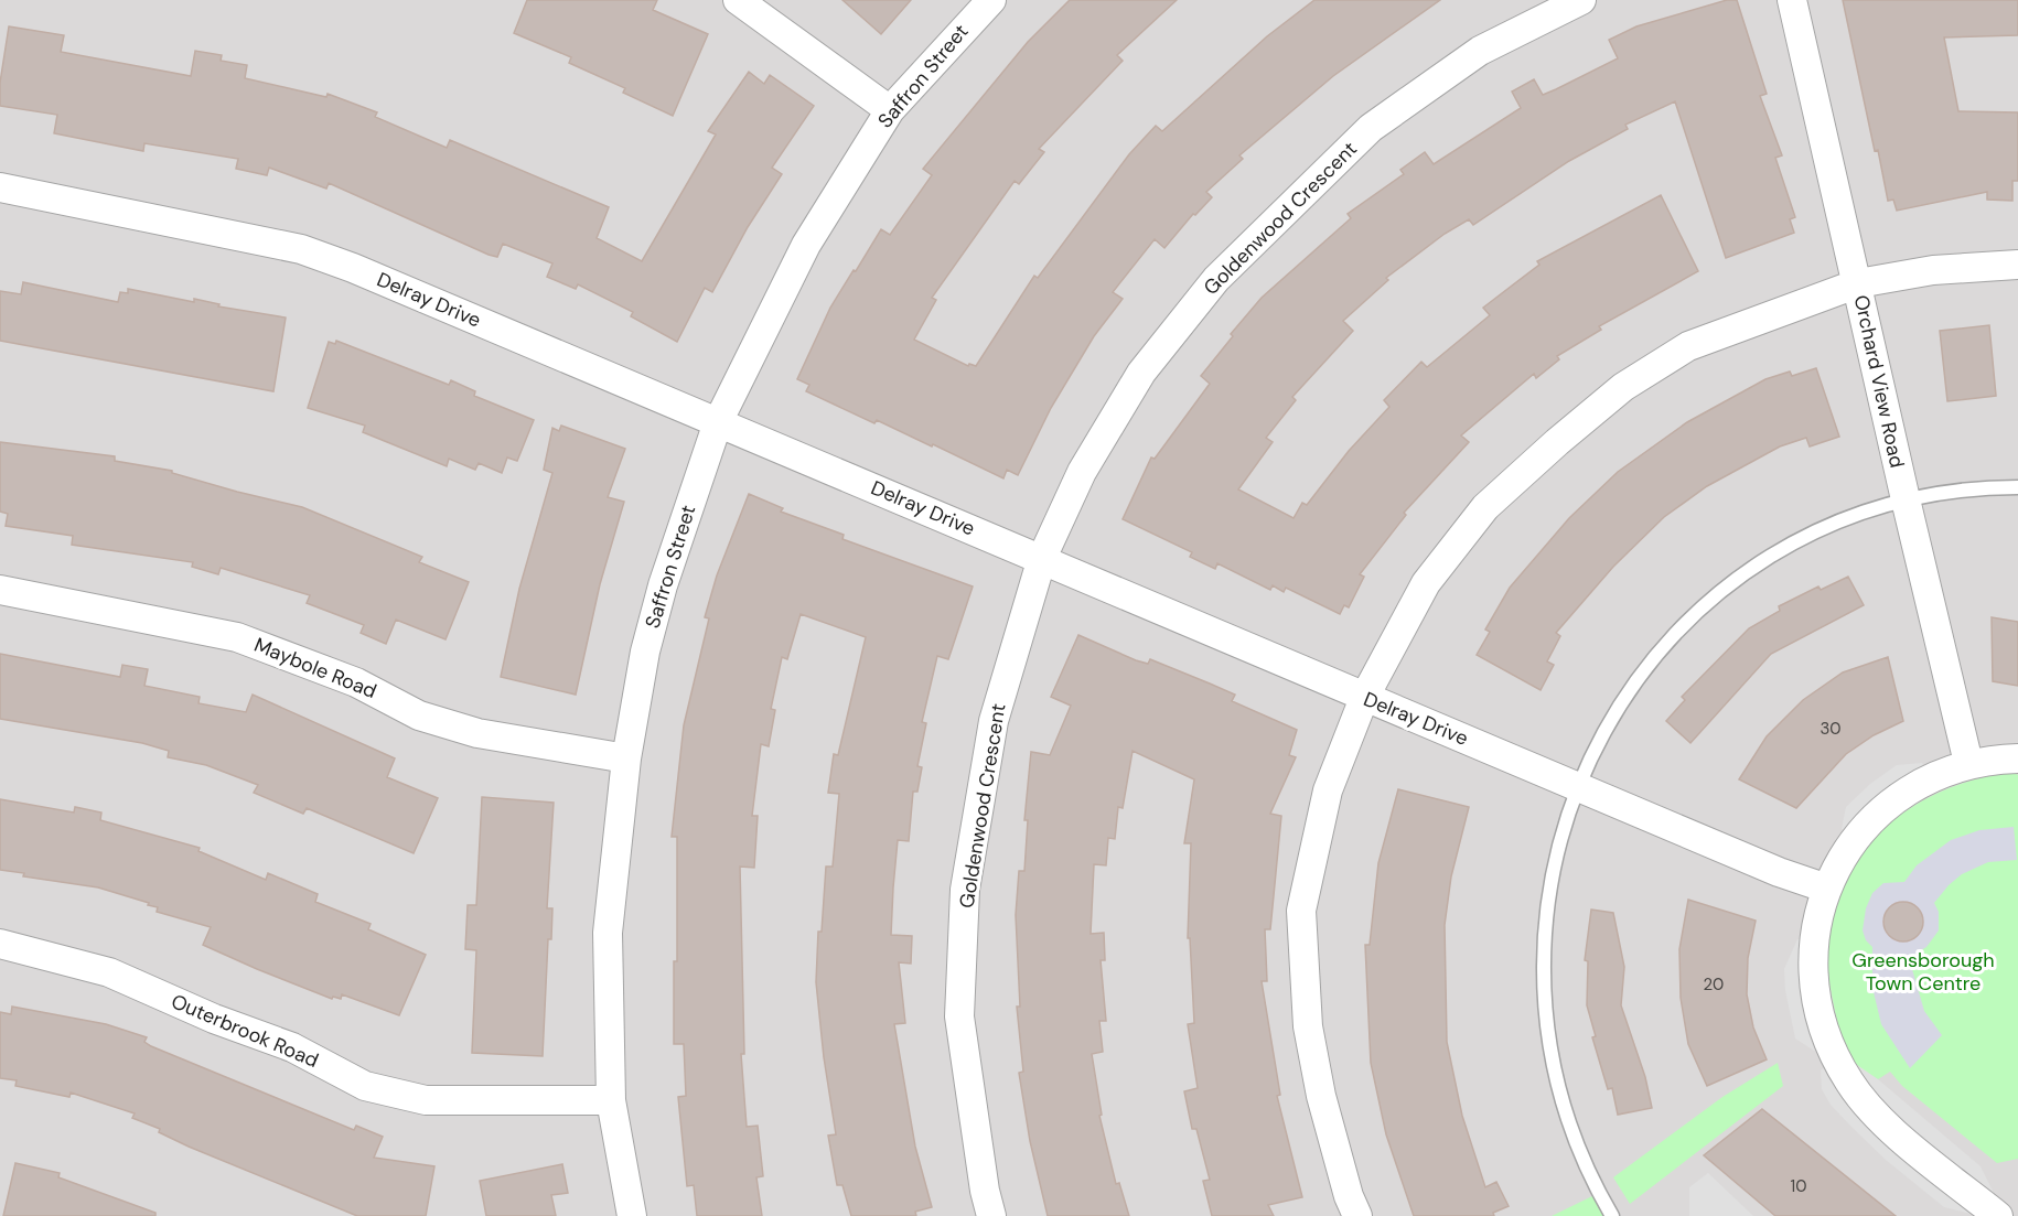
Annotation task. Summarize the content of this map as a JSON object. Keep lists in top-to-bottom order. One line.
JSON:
{"streets":{"street":["Saffron Street","Goldenwood Crescent","Delray Drive","Orchard View Road","Maybole Road","Outerbrook Road"]},"crossings":[["Saffron Street","Delray Drive"],["Saffron Street","Maybole Road"],["Saffron Street","Outerbrook Road"],["Goldenwood Crescent","Delray Drive"]],"parks":["Greensborough Town Centre"],"house_numbers":["30","20","10"]}
